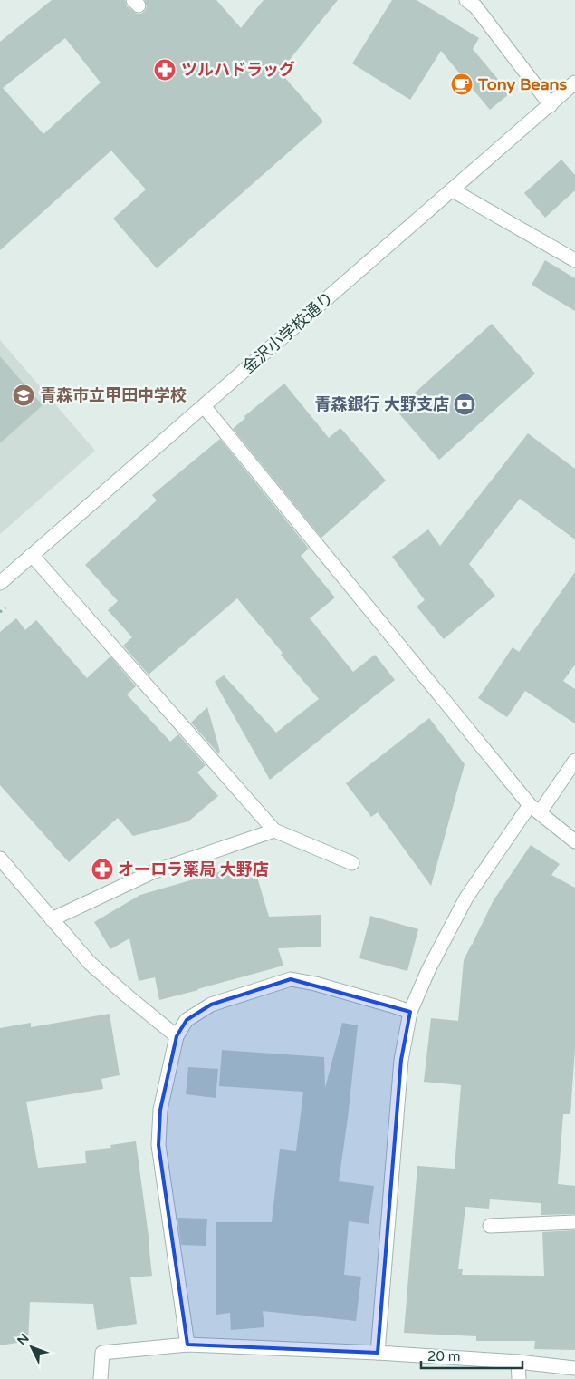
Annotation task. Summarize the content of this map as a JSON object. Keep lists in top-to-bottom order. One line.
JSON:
{"streets":{"street":["金沢小学校通り"]},"places":{"pharmacy":["ツルハドラッグ","オーロラ薬局 大野店"],"cafe":["Tony Beans"],"school or university":["青森市立甲田中学校"],"bank":["青森銀行 大野支店"]},"scale_bar":"20 m","north":"top left"}
